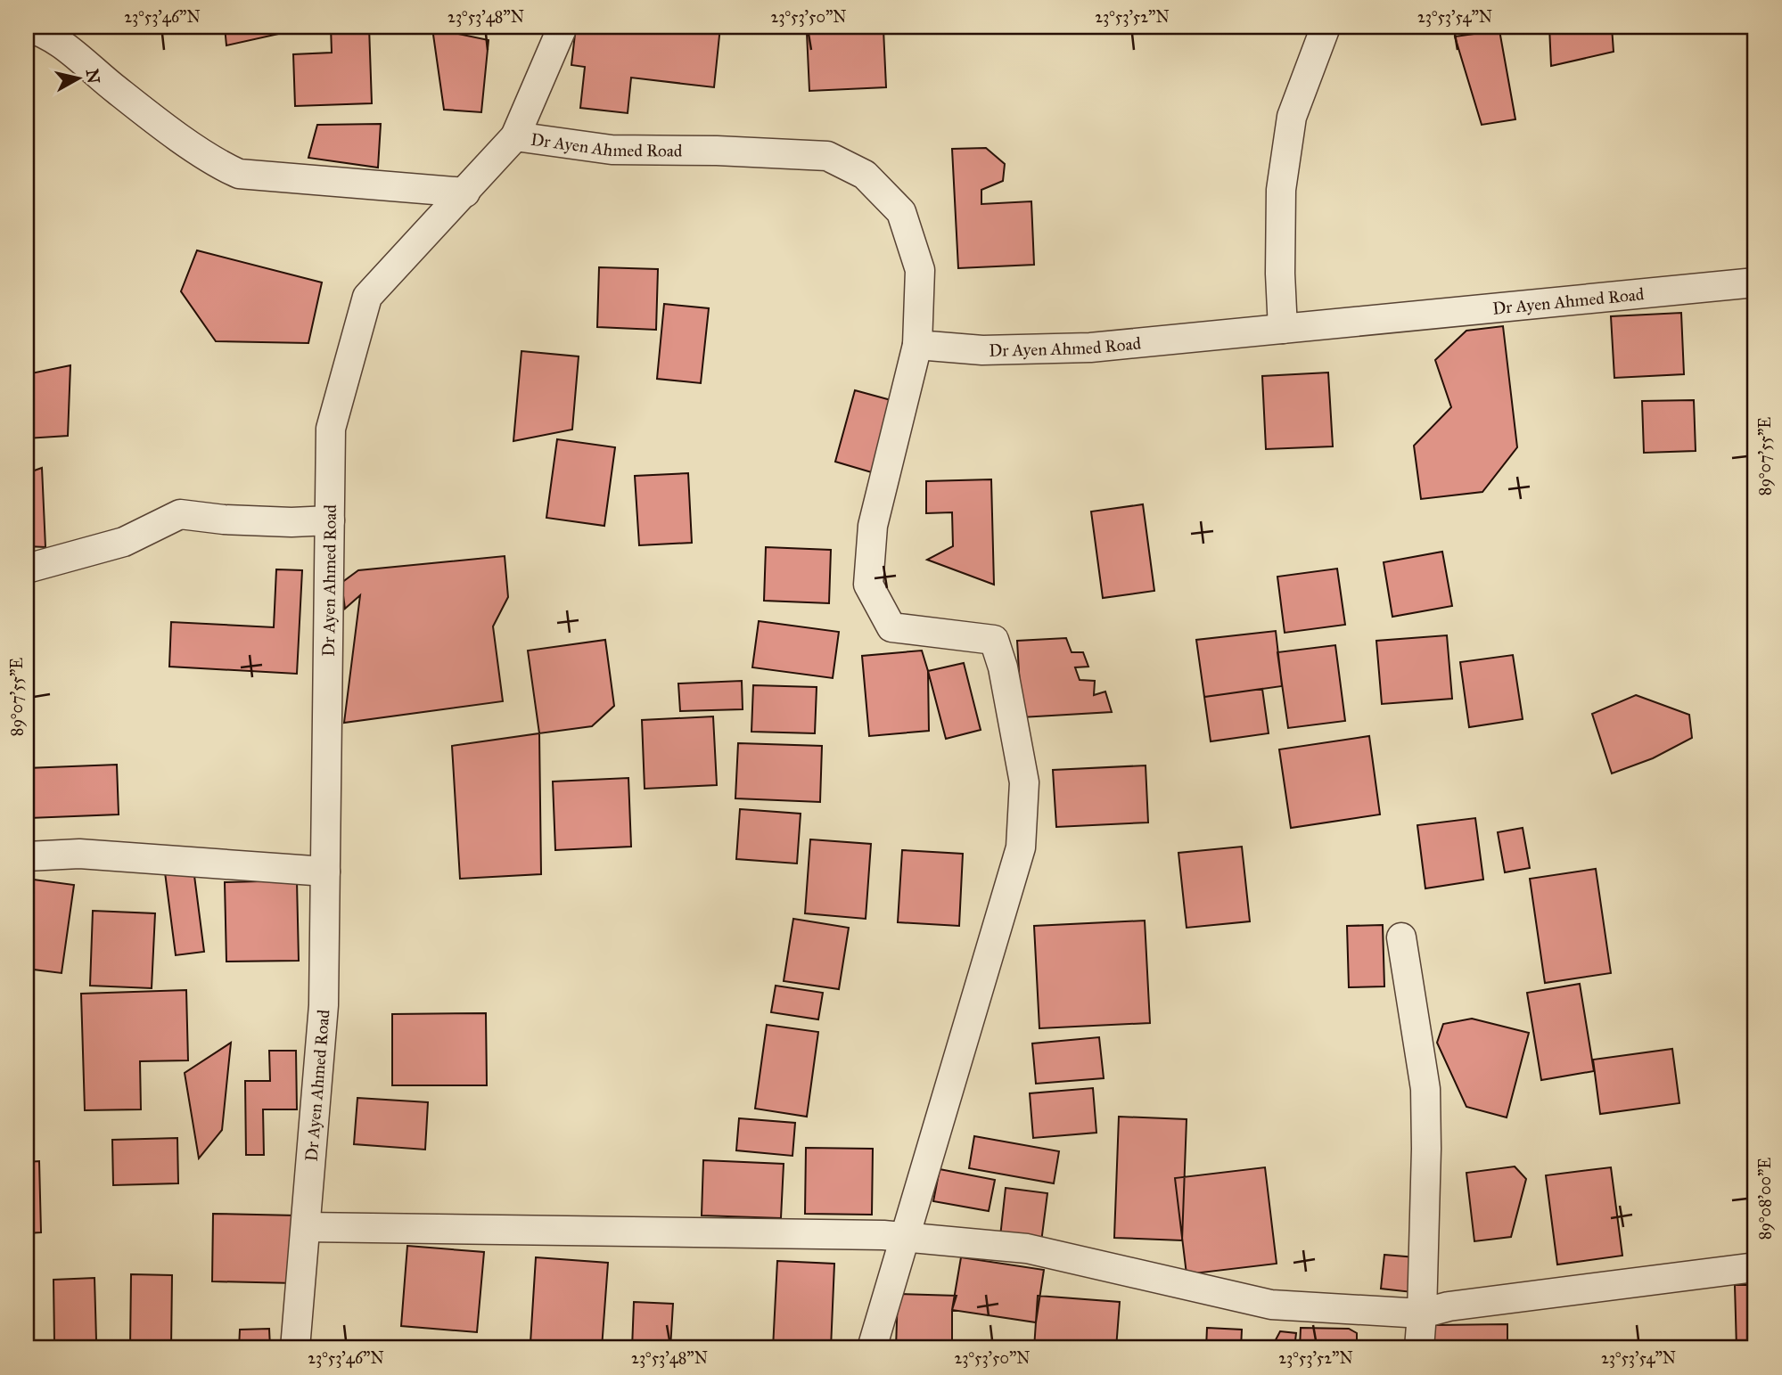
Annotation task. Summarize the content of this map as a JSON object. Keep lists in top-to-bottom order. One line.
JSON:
{"streets":{"street":["Dr Ayen Ahmed Road"]},"north":"right","coordinates":["23°53'46\"N","23°53'48\"N","23°53'50\"N","23°53'52\"N","23°53'54\"N","89°07'55\"E","89°08'00\"E"]}
